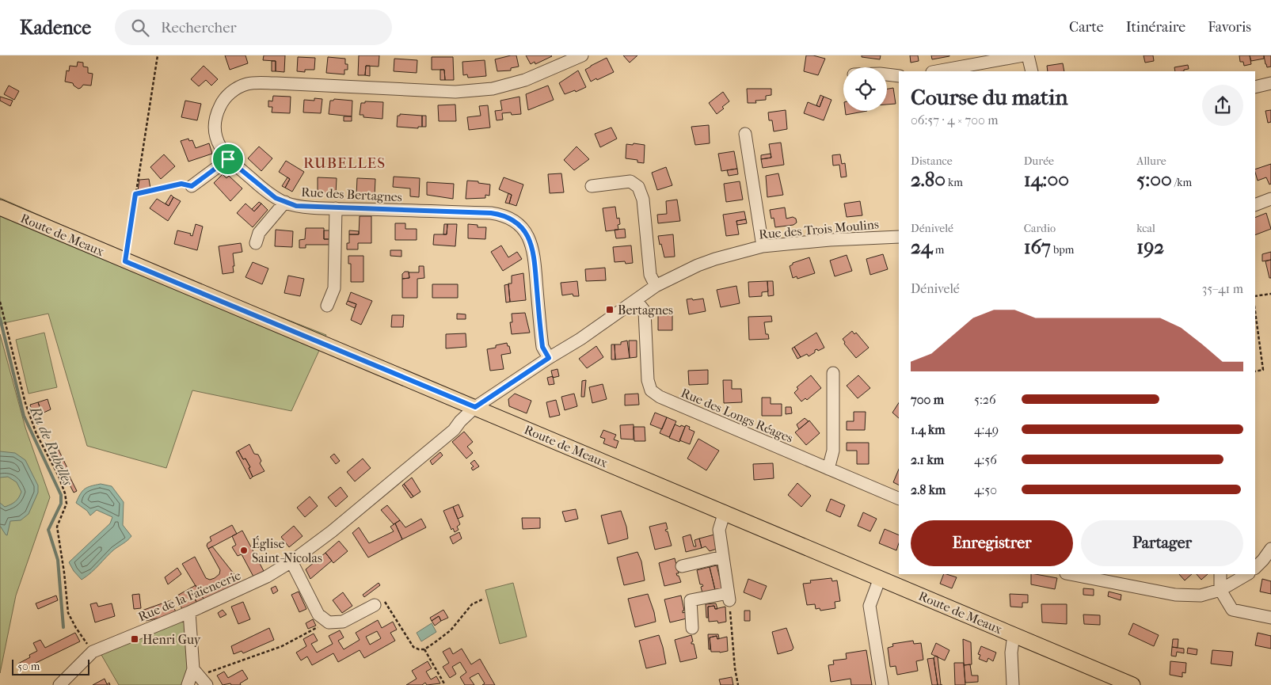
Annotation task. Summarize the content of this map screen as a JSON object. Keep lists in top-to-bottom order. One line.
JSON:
{"streets":{"main road":["Route de Meaux"],"street":["Rue des Bertagnes","Rue des Trois Moulins","Rue des Longs Réages","Rue de la Faïencerie"]},"crossings":[["Rue des Bertagnes","Rue des Trois Moulins"],["Rue des Trois Moulins","Route de Meaux"],["Rue des Trois Moulins","Rue des Longs Réages"],["Rue des Trois Moulins","Rue de la Faïencerie"],["Route de Meaux","Rue de la Faïencerie"]],"districts":["RUBELLES"],"water":["Ru de Rubelles"],"places":{"transit":["Bertagnes","Henri Guy"],"other":["Église Saint-Nicolas"]},"scale_bar":"50 m","page":{"header":"Kadence","search":"Rechercher","nav":["Carte","Itinéraire","Favoris"],"heading":["Course du matin","06:57 · 4 × 700 m"],"stats":[["Distance","2.80 km"],["Durée","14:00"],["Allure","5:00 /km"],["Dénivelé","24 m"],["Cardio","167 bpm"],["kcal","192"]],"chart":["Dénivelé","35–41 m"],"list":[{"name":"700 m","note":"5:26"},{"name":"1.4 km","note":"4:49"},{"name":"2.1 km","note":"4:56"},{"name":"2.8 km","note":"4:50"}],"buttons":["Enregistrer","Partager"],"scale":"50 m"}}
